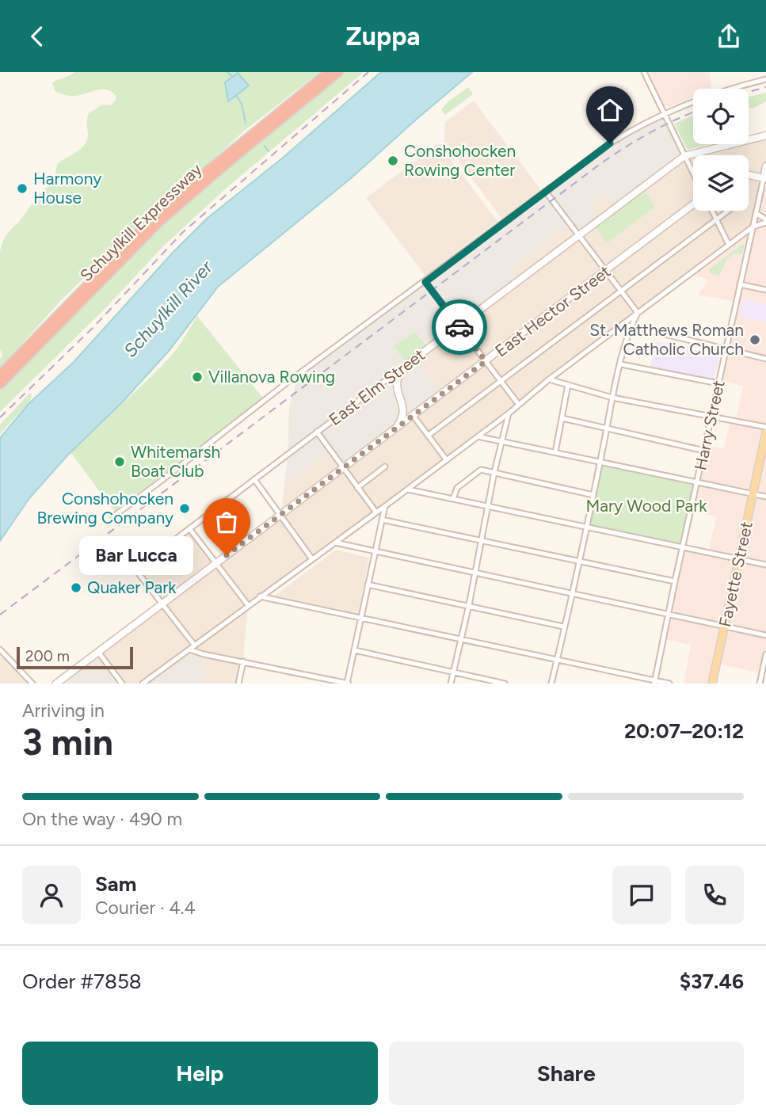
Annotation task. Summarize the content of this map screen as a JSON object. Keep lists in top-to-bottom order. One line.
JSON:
{"streets":{"highway":["Schuylkill Expressway"],"main road":["East Hector Street","East Elm Street","Harry Street","Fayette Street"]},"crossings":[["East Hector Street","East Elm Street"]],"water":["Schuylkill River"],"parks":["Mary Wood Park"],"places":["Conshohocken Rowing Center","Harmony House","St. Matthews Roman Catholic Church","Villanova Rowing","Whitemarsh Boat Club","Conshohocken Brewing Company","Bar Lucca","Quaker Park"],"scale_bar":"200 m","page":{"header":"Zuppa","bubble":"Bar Lucca","scale":"200 m","heading":["3 min","Arriving in","20:07–20:12"],"panel":["Sam","Courier · 4.4","Order #7858","$37.46"],"bar":"On the way · 490 m","buttons":["Help","Share"]}}
